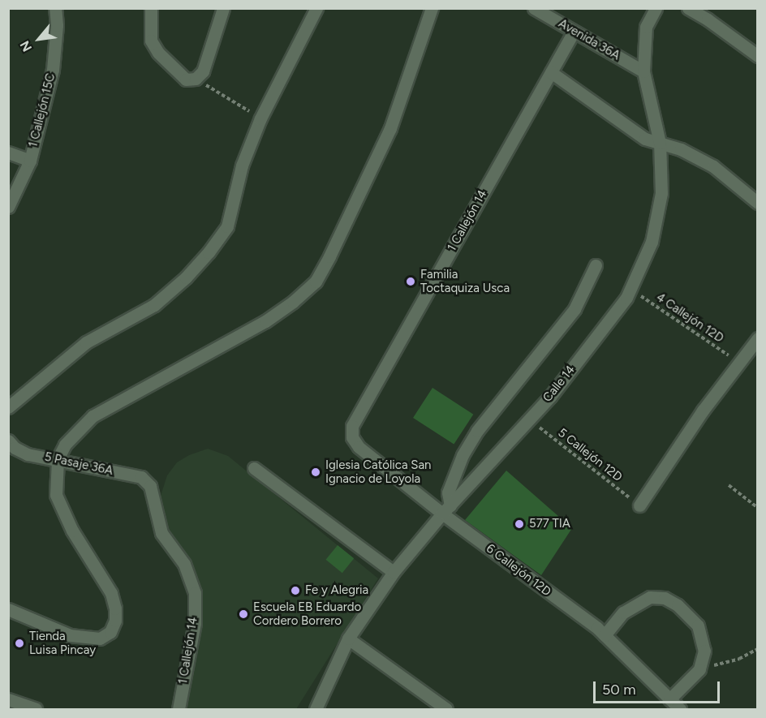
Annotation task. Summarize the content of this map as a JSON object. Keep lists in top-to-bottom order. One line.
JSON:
{"streets":{"street":["Avenida 36A","1 Callejón 15C","1 Callejón 14","Calle 14","5 Pasaje 36A","6 Callejón 12D"],"path":["4 Callejón 12D","5 Callejón 12D"]},"crossings":[["Avenida 36A","1 Callejón 14"],["Avenida 36A","Calle 14"],["1 Callejón 14","5 Pasaje 36A"],["1 Callejón 14","6 Callejón 12D"],["4 Callejón 12D","Calle 14"],["Calle 14","5 Callejón 12D"],["Calle 14","6 Callejón 12D"]],"places":["Familia Toctaquiza Usca","Iglesia Católica San Ignacio de Loyola","577 TIA","Fe y Alegria","Escuela EB Eduardo Cordero Borrero","Tienda Luisa Pincay"],"scale_bar":"50 m","north":"bottom left"}
